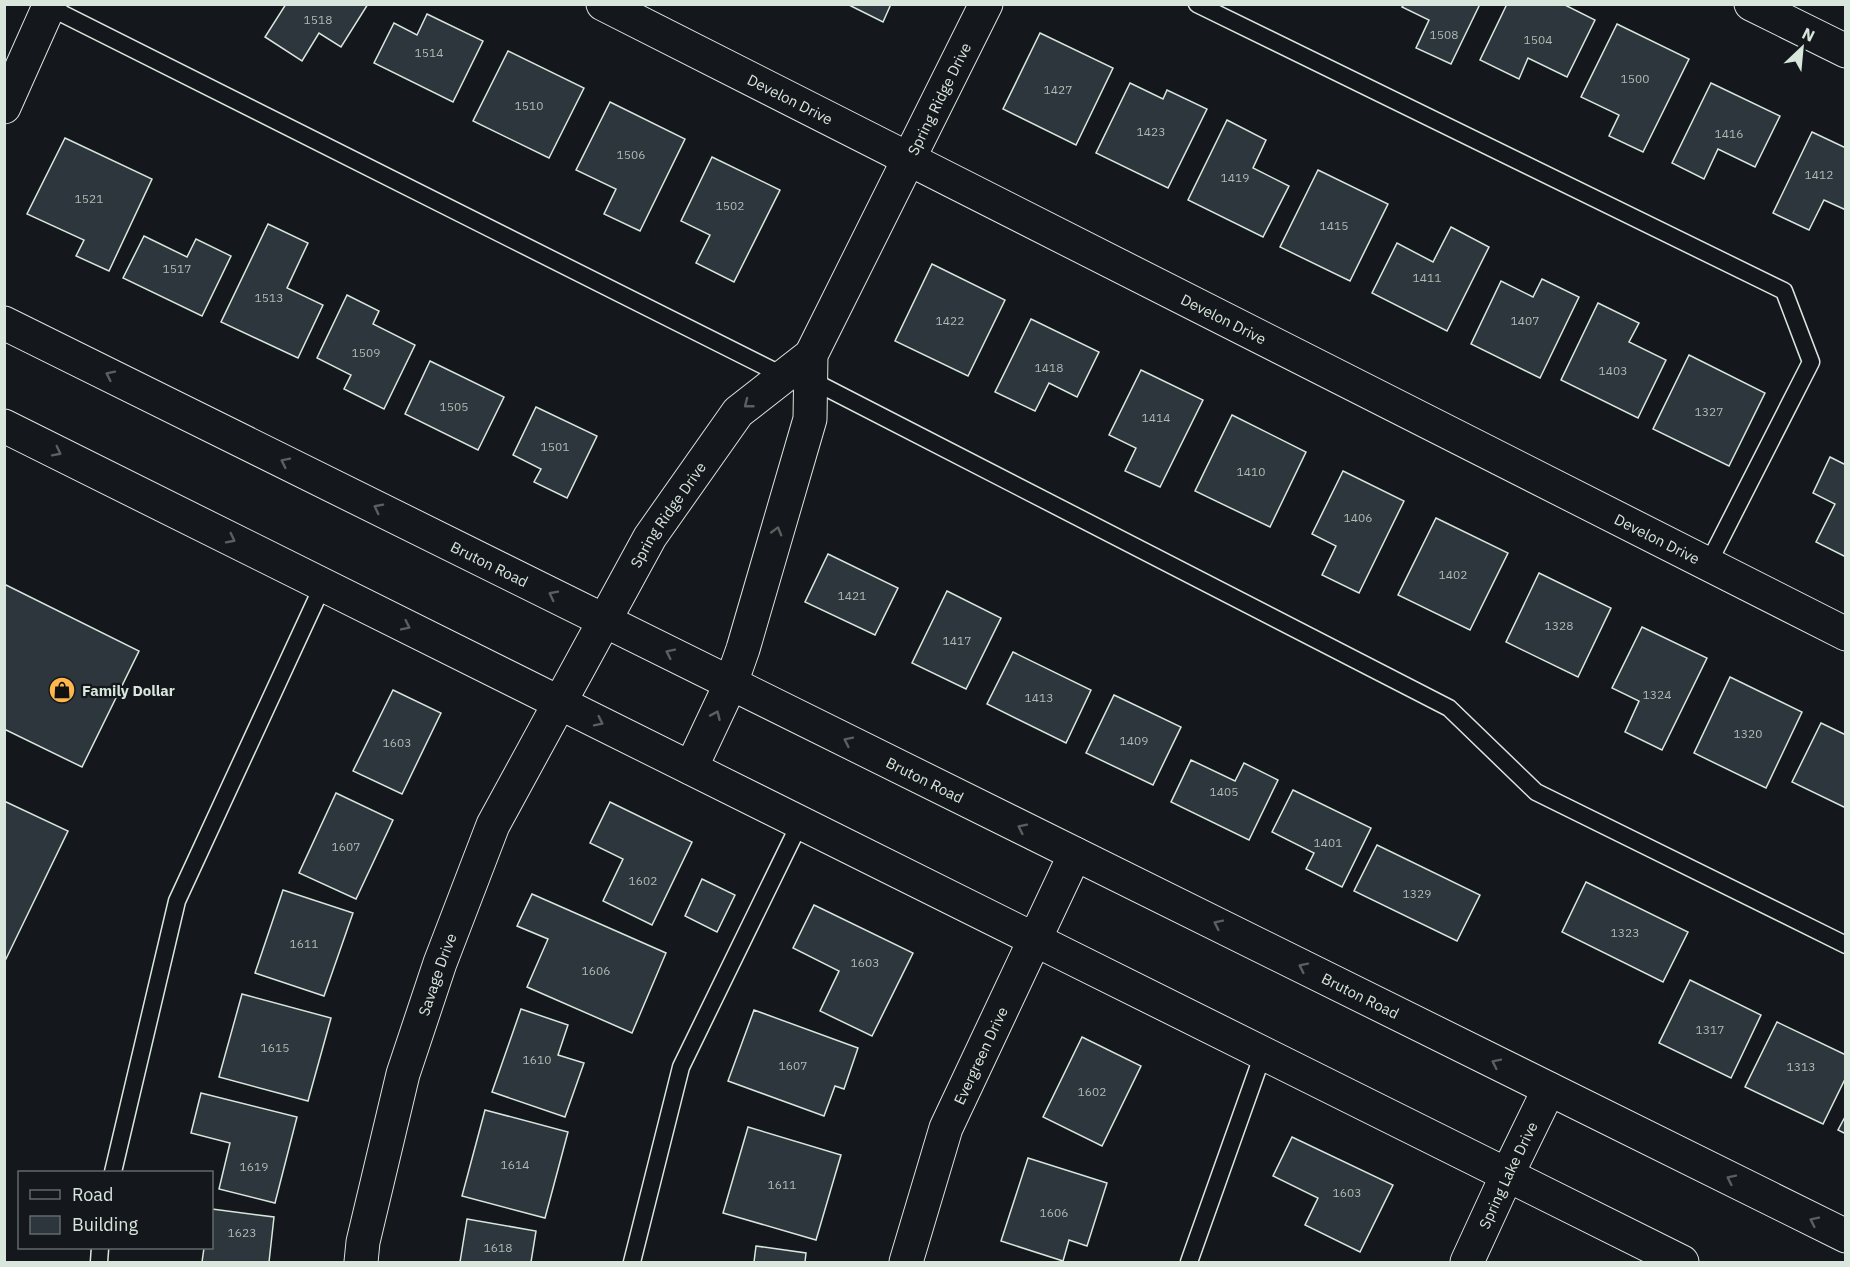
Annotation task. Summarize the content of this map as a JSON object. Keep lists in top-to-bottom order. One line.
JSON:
{"streets":{"street":["Develon Drive","Spring Ridge Drive","Bruton Road","Savage Drive","Evergreen Drive","Spring Lake Drive"]},"crossings":[["Develon Drive","Spring Ridge Drive"],["Spring Ridge Drive","Bruton Road"],["Spring Ridge Drive","Savage Drive"],["Bruton Road","Evergreen Drive"],["Bruton Road","Spring Lake Drive"]],"places":{"shop":["Family Dollar"]},"house_numbers":["1518","1508","1504","1514","1500","1427","1510","1423","1416","1506","1412","1419","1521","1502","1415","1517","1411","1513","1422","1407","1509","1418","1403","1505","1327","1414","1501","1410","1406","1402","1421","1328","1417","1324","1413","1320","1409","1603","1405","1401","1607","1602","1329","1323","1611","1603","1606","1317","1615","1610","1607","1313","1602","1614","1619","1611","1603","1606","1623","1618"],"legend":["Road","Building"],"north":"top right"}
